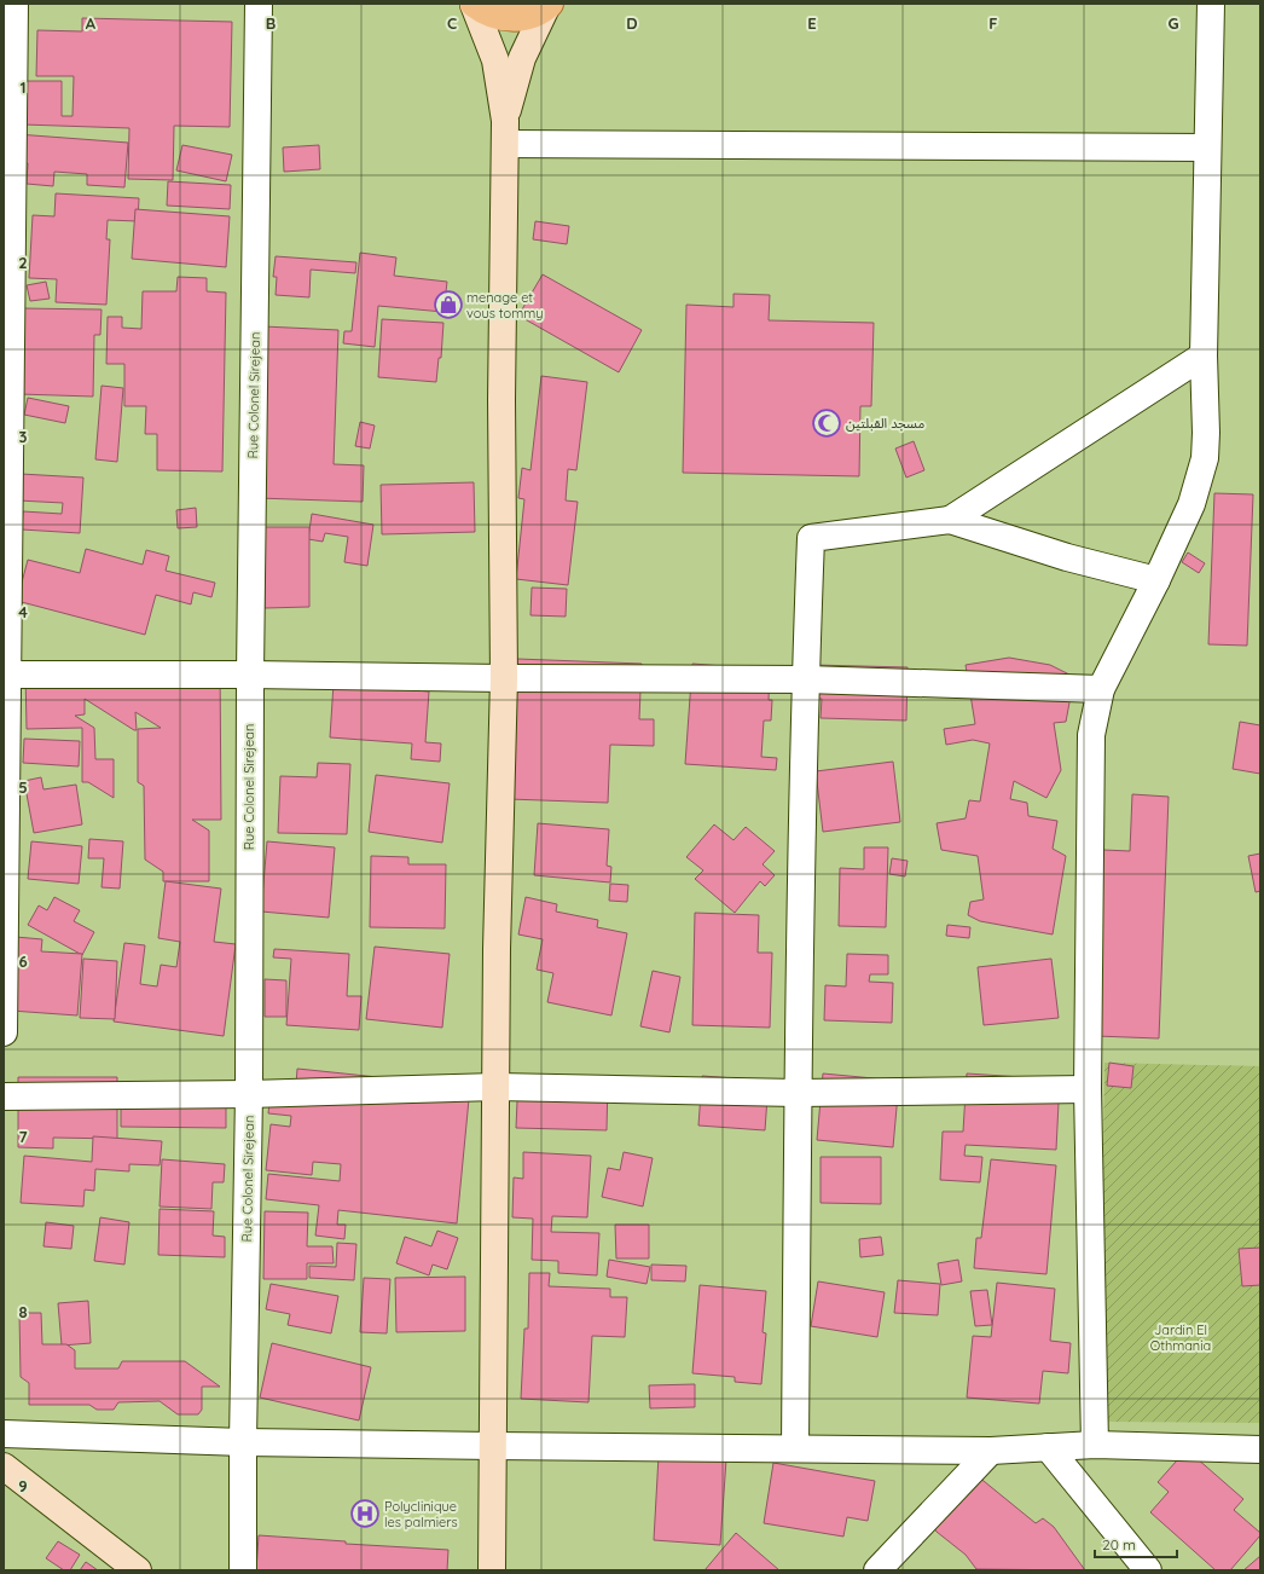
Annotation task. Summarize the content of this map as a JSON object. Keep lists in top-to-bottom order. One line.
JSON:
{"streets":{"street":["Rue Colonel Sirejean"]},"parks":["Jardin El Othmania"],"places":{"shop":["menage et vous tommy"],"mosque":["مسجد القبلتين"],"hospital":["Polyclinique les palmiers"]},"scale_bar":"20 m","grid":{"columns":["A","B","C","D","E","F","G"],"rows":["1","2","3","4","5","6","7","8","9"]}}
